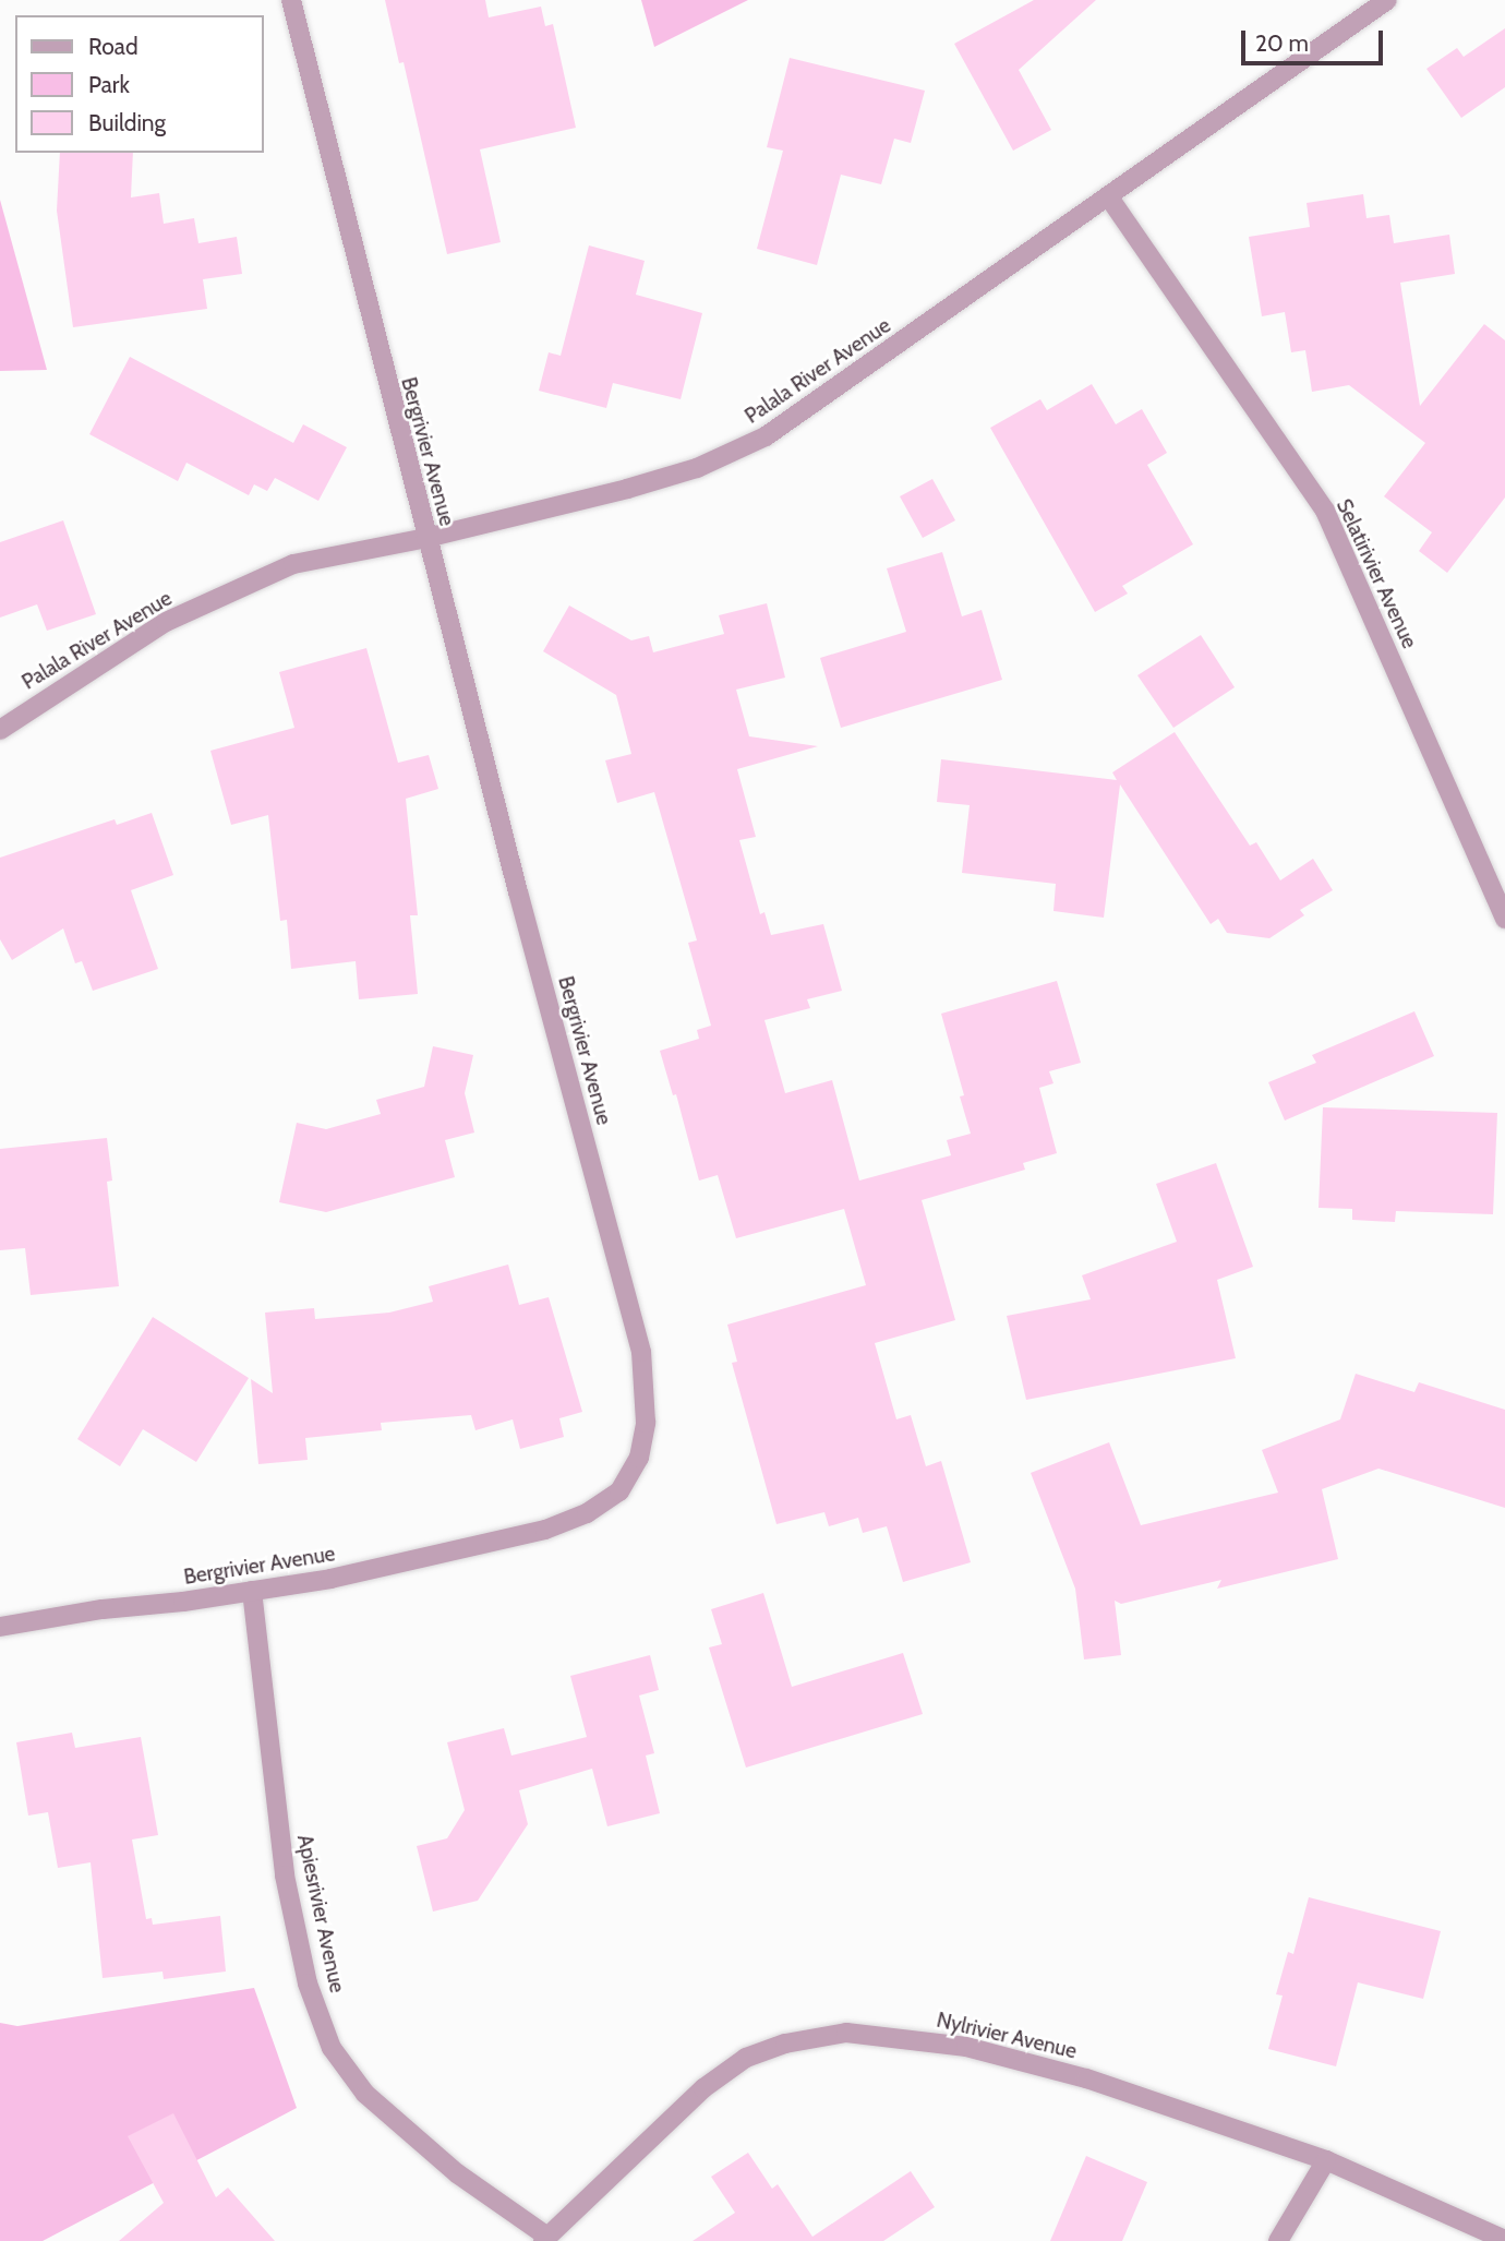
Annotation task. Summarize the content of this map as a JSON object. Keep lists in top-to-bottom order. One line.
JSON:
{"streets":{"street":["Palala River Avenue","Bergrivier Avenue","Selatirivier Avenue","Apiesrivier Avenue","Nylrivier Avenue"]},"crossings":[["Palala River Avenue","Bergrivier Avenue"],["Palala River Avenue","Selatirivier Avenue"],["Bergrivier Avenue","Apiesrivier Avenue"],["Apiesrivier Avenue","Nylrivier Avenue"]],"legend":["Road","Park","Building"],"scale_bar":"20 m"}
